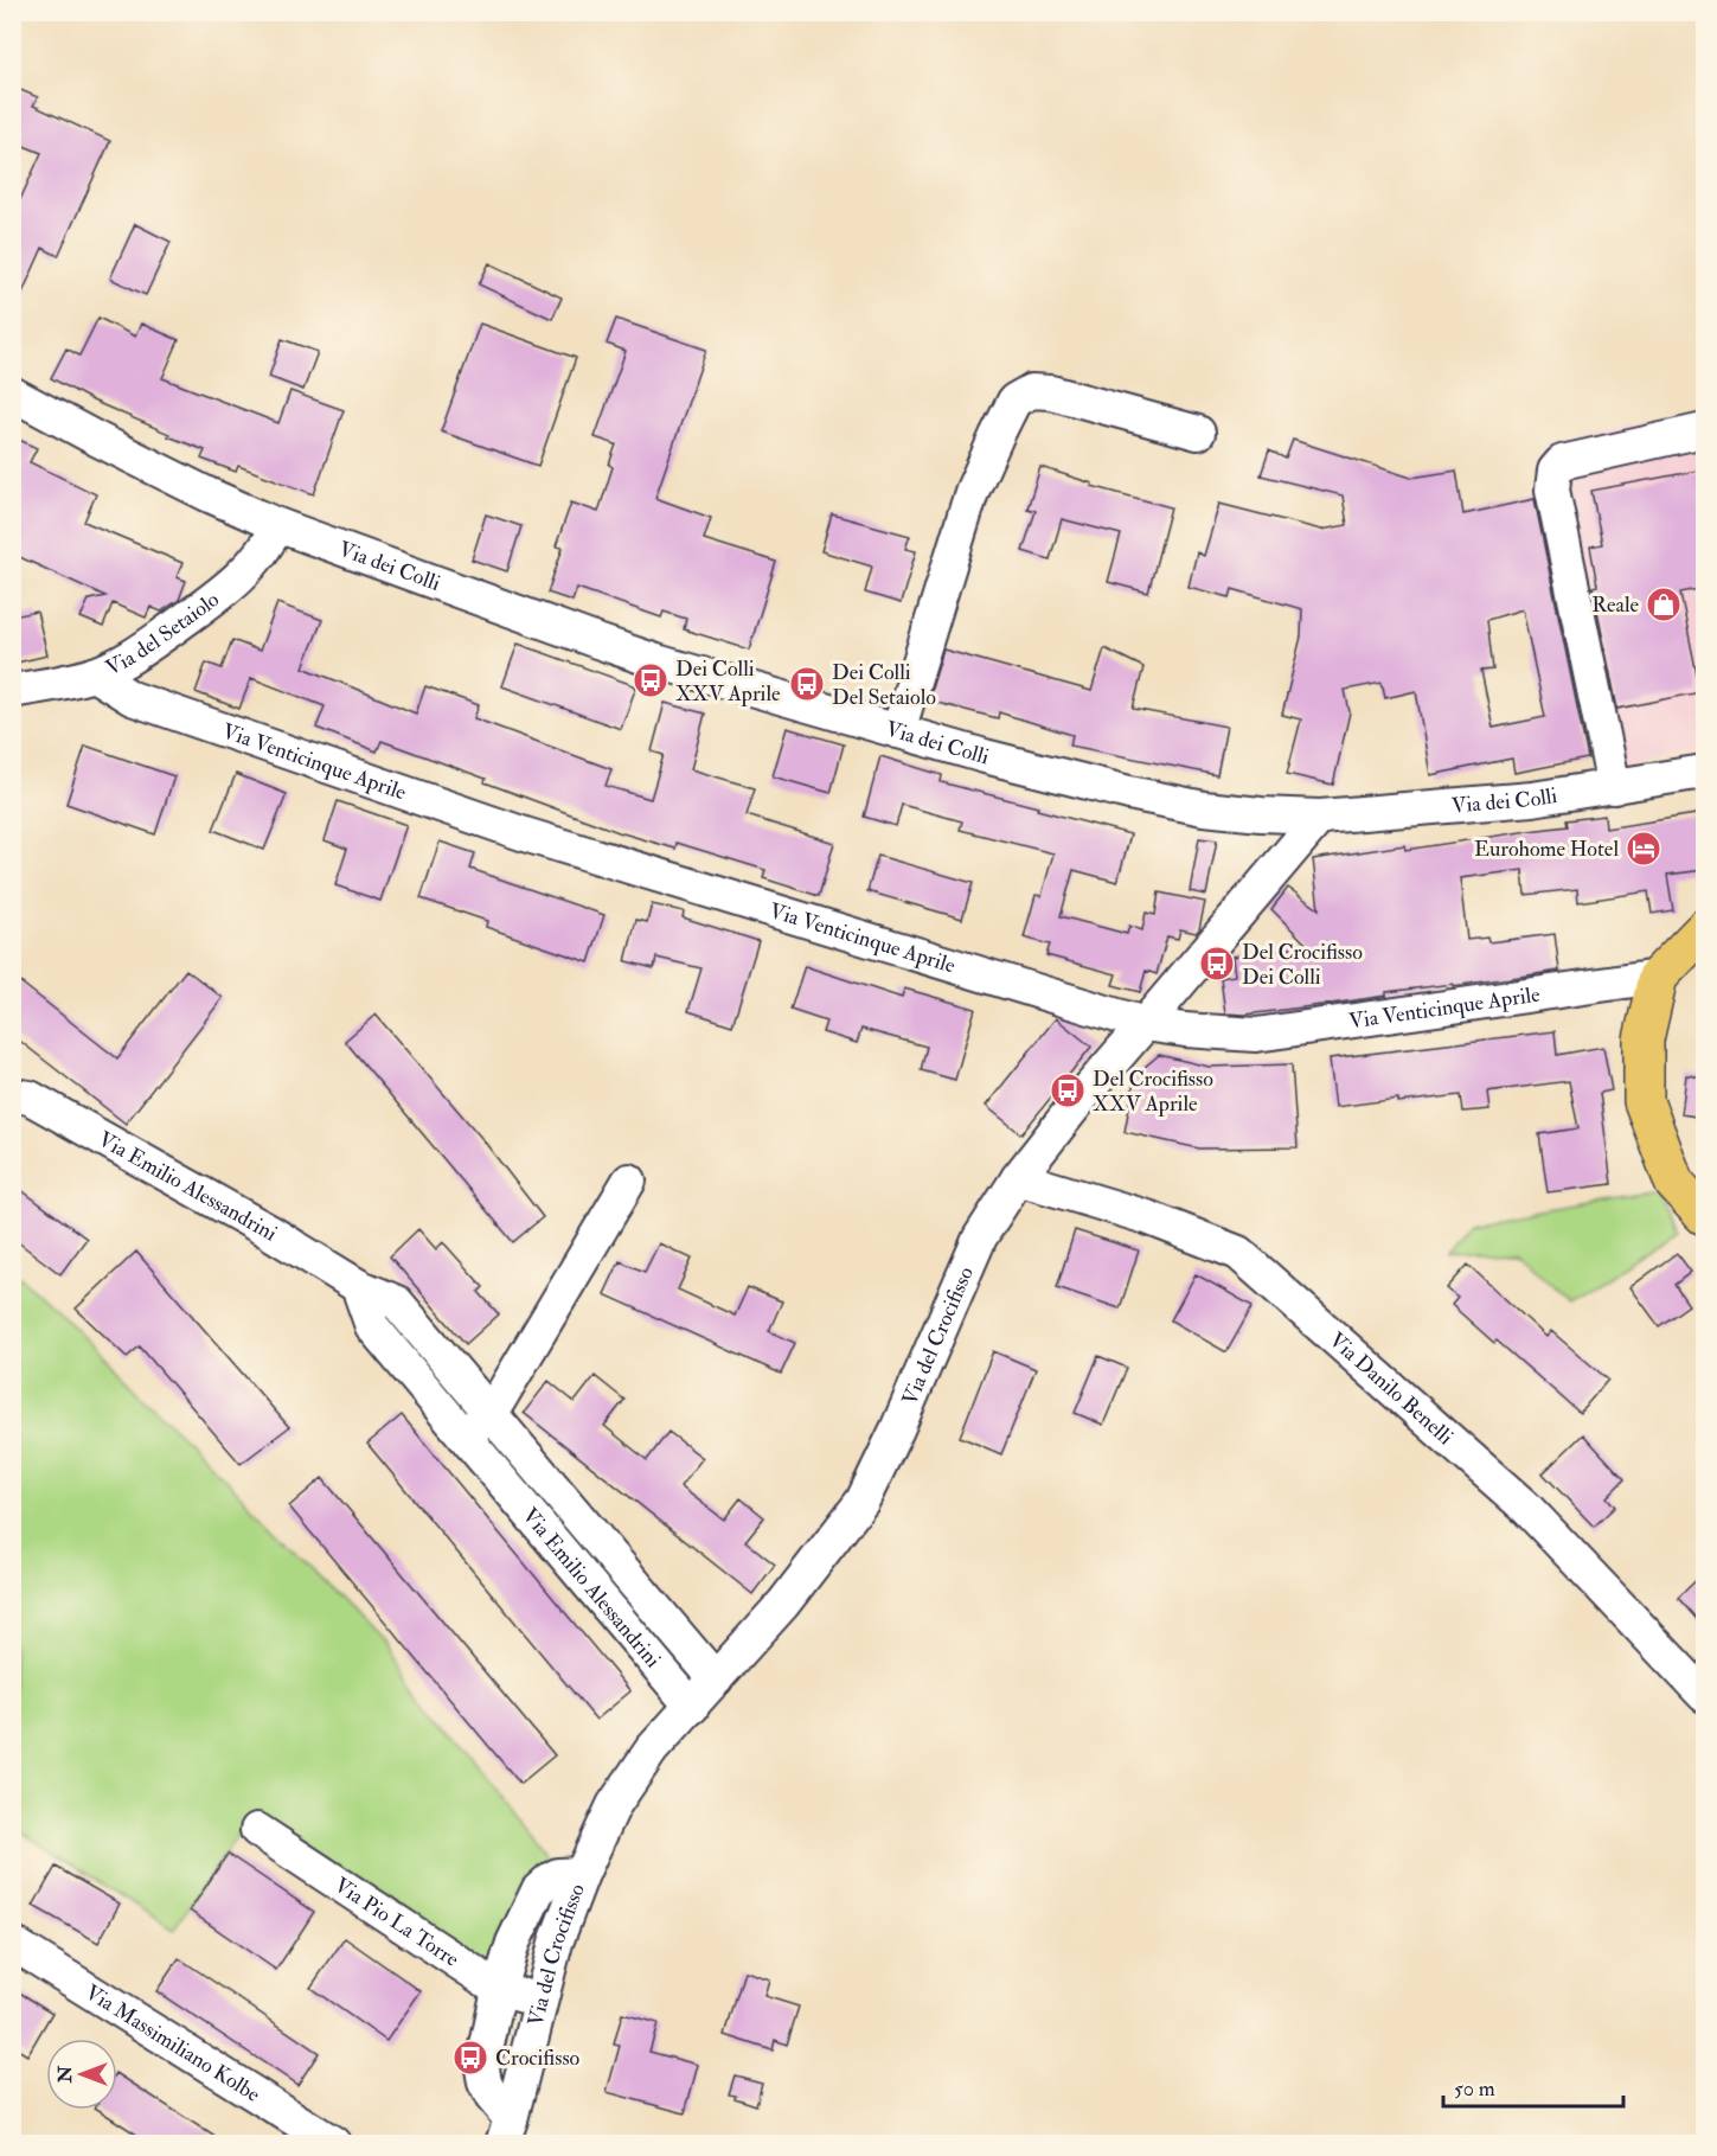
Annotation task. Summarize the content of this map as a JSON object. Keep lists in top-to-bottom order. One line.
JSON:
{"streets":{"street":["Via dei Colli","Via del Setaiolo","Via Venticinque Aprile","Via Emilio Alessandrini","Via del Crocifisso","Via Danilo Benelli","Via Pio La Torre","Via Massimiliano Kolbe"]},"crossings":[["Via dei Colli","Via del Setaiolo"],["Via dei Colli","Via del Crocifisso"],["Via del Setaiolo","Via Venticinque Aprile"],["Via Venticinque Aprile","Via del Crocifisso"],["Via Emilio Alessandrini","Via del Crocifisso"],["Via del Crocifisso","Via Danilo Benelli"],["Via del Crocifisso","Via Pio La Torre"]],"places":{"shop":["Reale"],"bus stop":["Dei Colli XXV Aprile","Dei Colli Del Setaiolo","Del Crocifisso Dei Colli","Del Crocifisso XXV Aprile","Crocifisso"],"hotel":["Eurohome Hotel"]},"scale_bar":"50 m","north":"left"}
